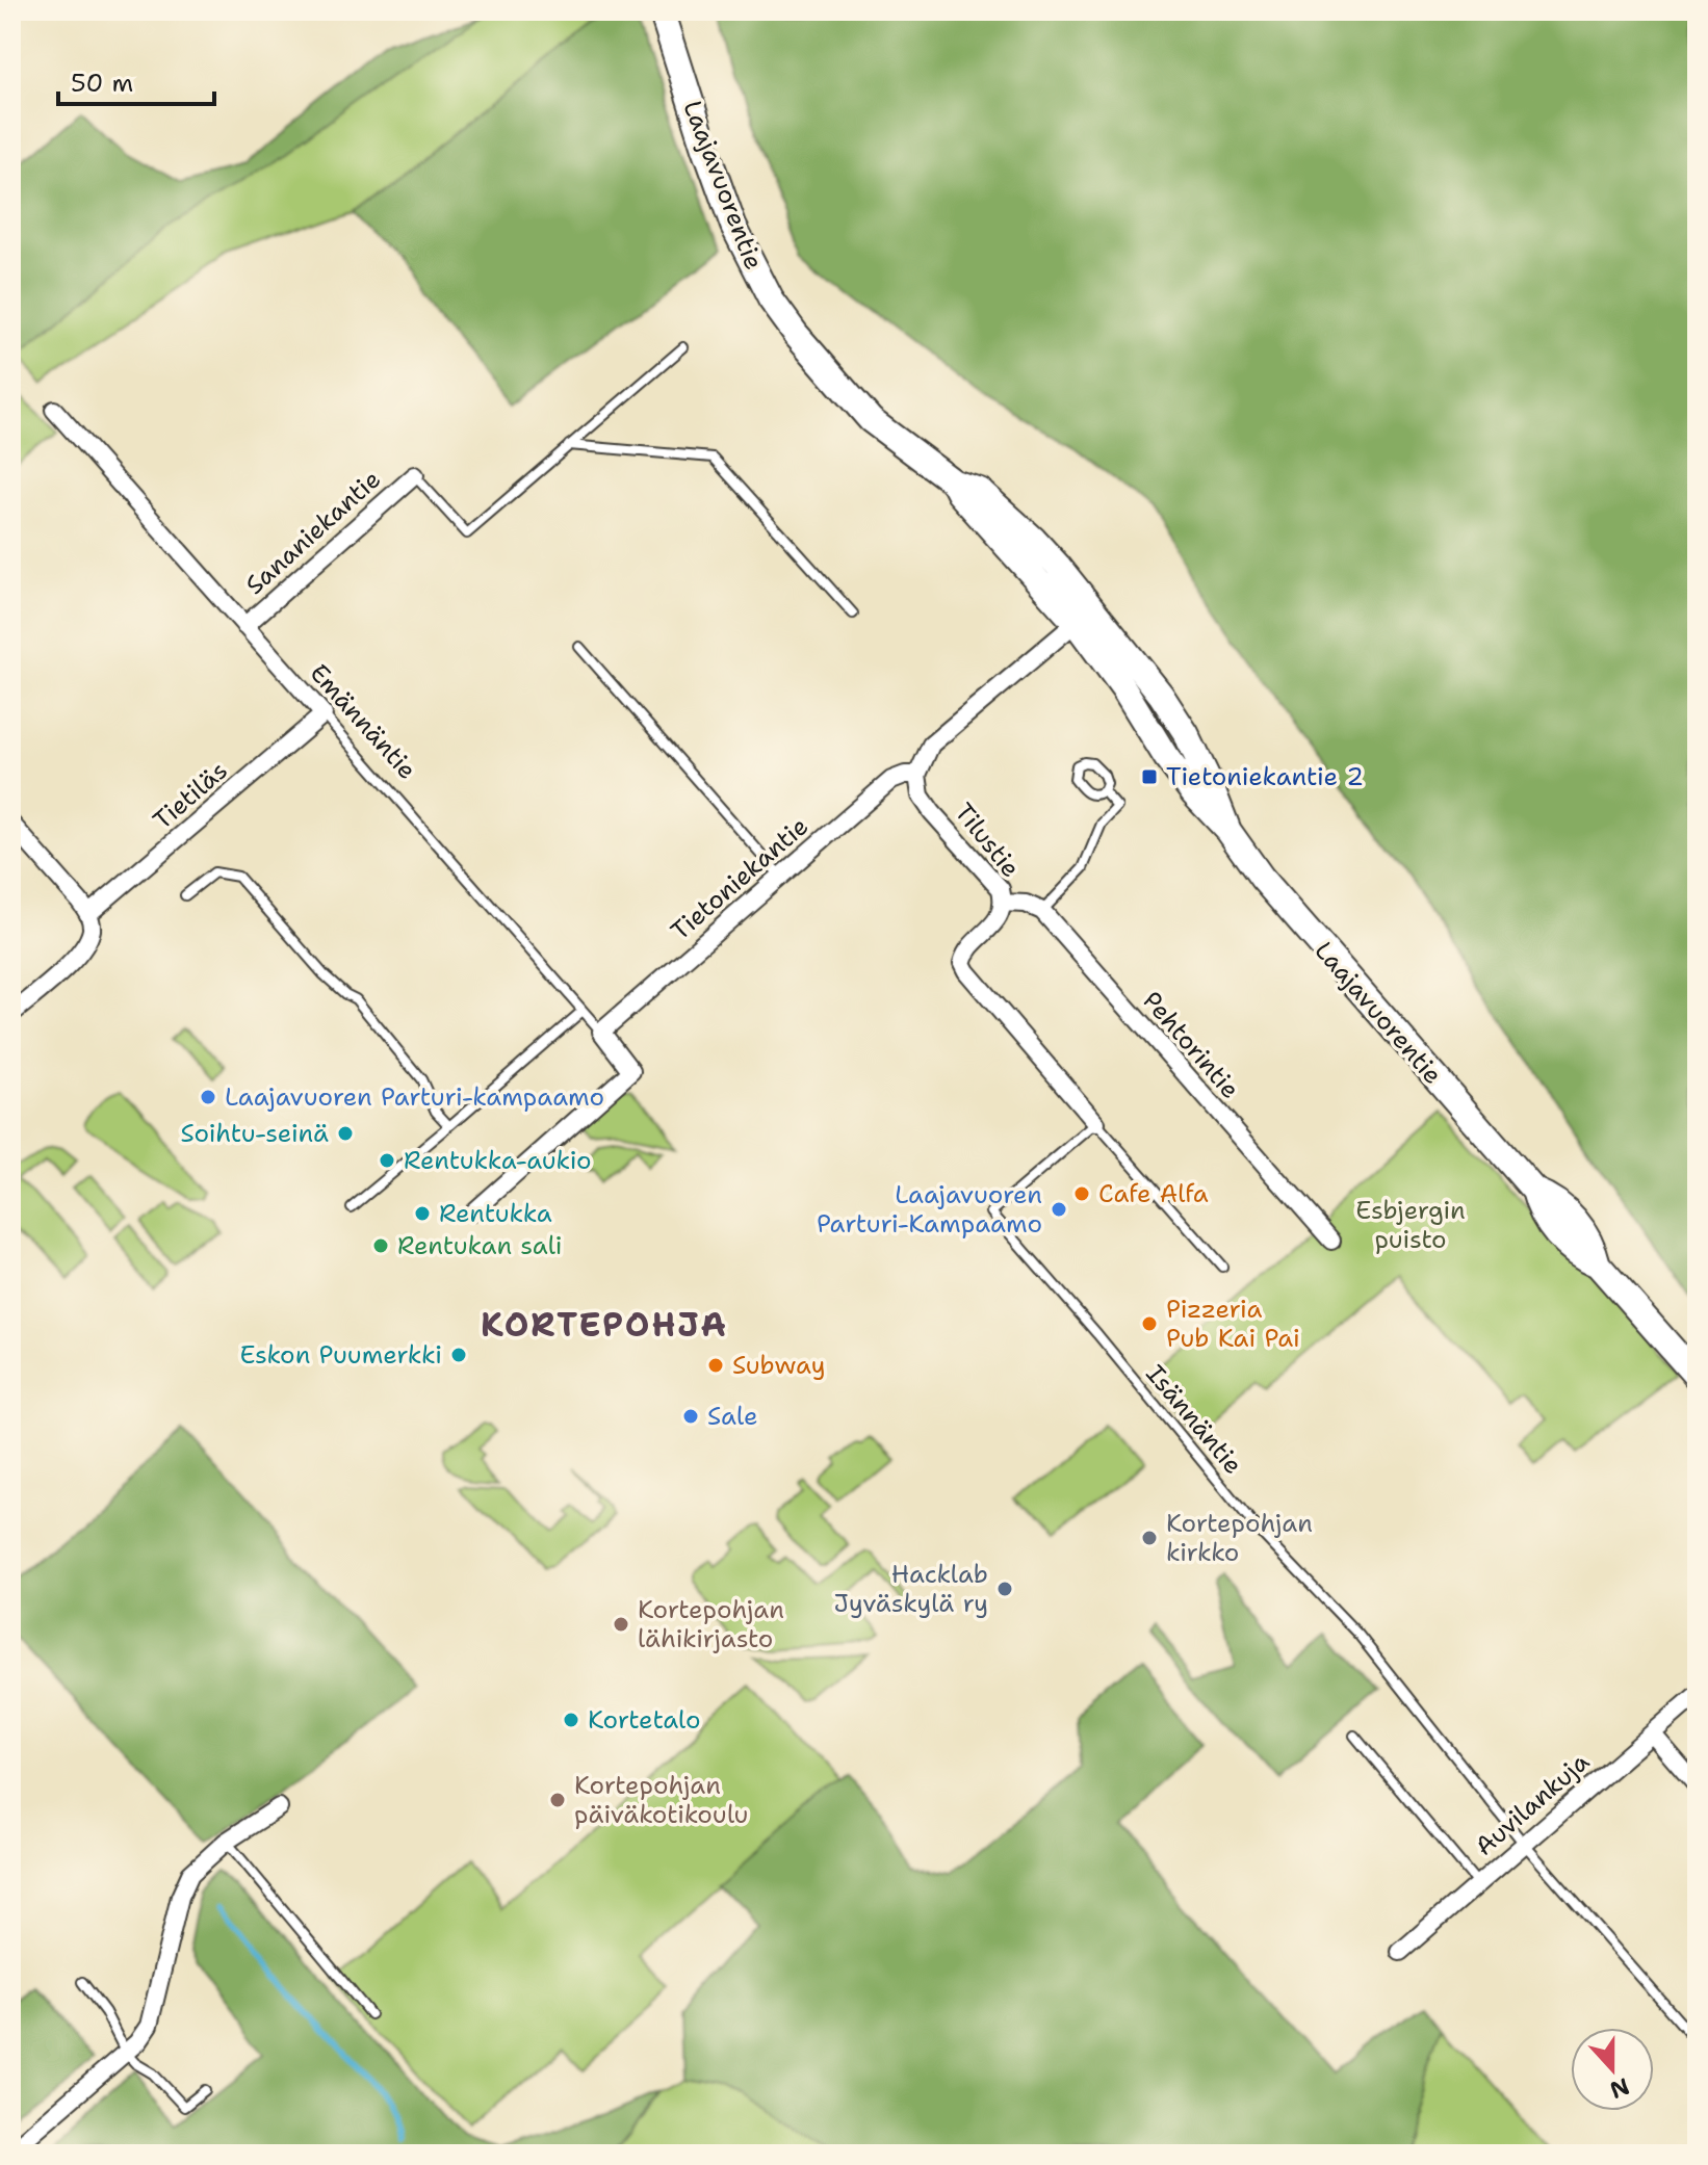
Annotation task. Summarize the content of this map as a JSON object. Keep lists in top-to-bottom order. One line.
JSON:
{"streets":{"main road":["Laajavuorentie"],"street":["Sananiekantie","Emännäntie","Tietiläs","Tilustie","Tietoniekantie","Pehtorintie","Auvilankuja"],"lane":["Isännäntie"]},"crossings":[["Sananiekantie","Emännäntie"],["Emännäntie","Tietiläs"],["Emännäntie","Tietoniekantie"],["Tilustie","Tietoniekantie"],["Tilustie","Isännäntie"],["Isännäntie","Auvilankuja"]],"districts":["KORTEPOHJA"],"parks":["Esbjergin puisto"],"places":{"transit":["Tietoniekantie 2"],"other":["Laajavuoren Parturi-kampaamo","Soihtu-seinä","Rentukka-aukio","Cafe Alfa","Laajavuoren Parturi-Kampaamo","Rentukka","Rentukan sali","Pizzeria Pub Kai Pai","Eskon Puumerkki","Subway","Sale","Kortepohjan kirkko","Hacklab Jyväskylä ry","Kortepohjan lähikirjasto","Kortetalo","Kortepohjan päiväkotikoulu"]},"scale_bar":"50 m","north":"bottom"}
